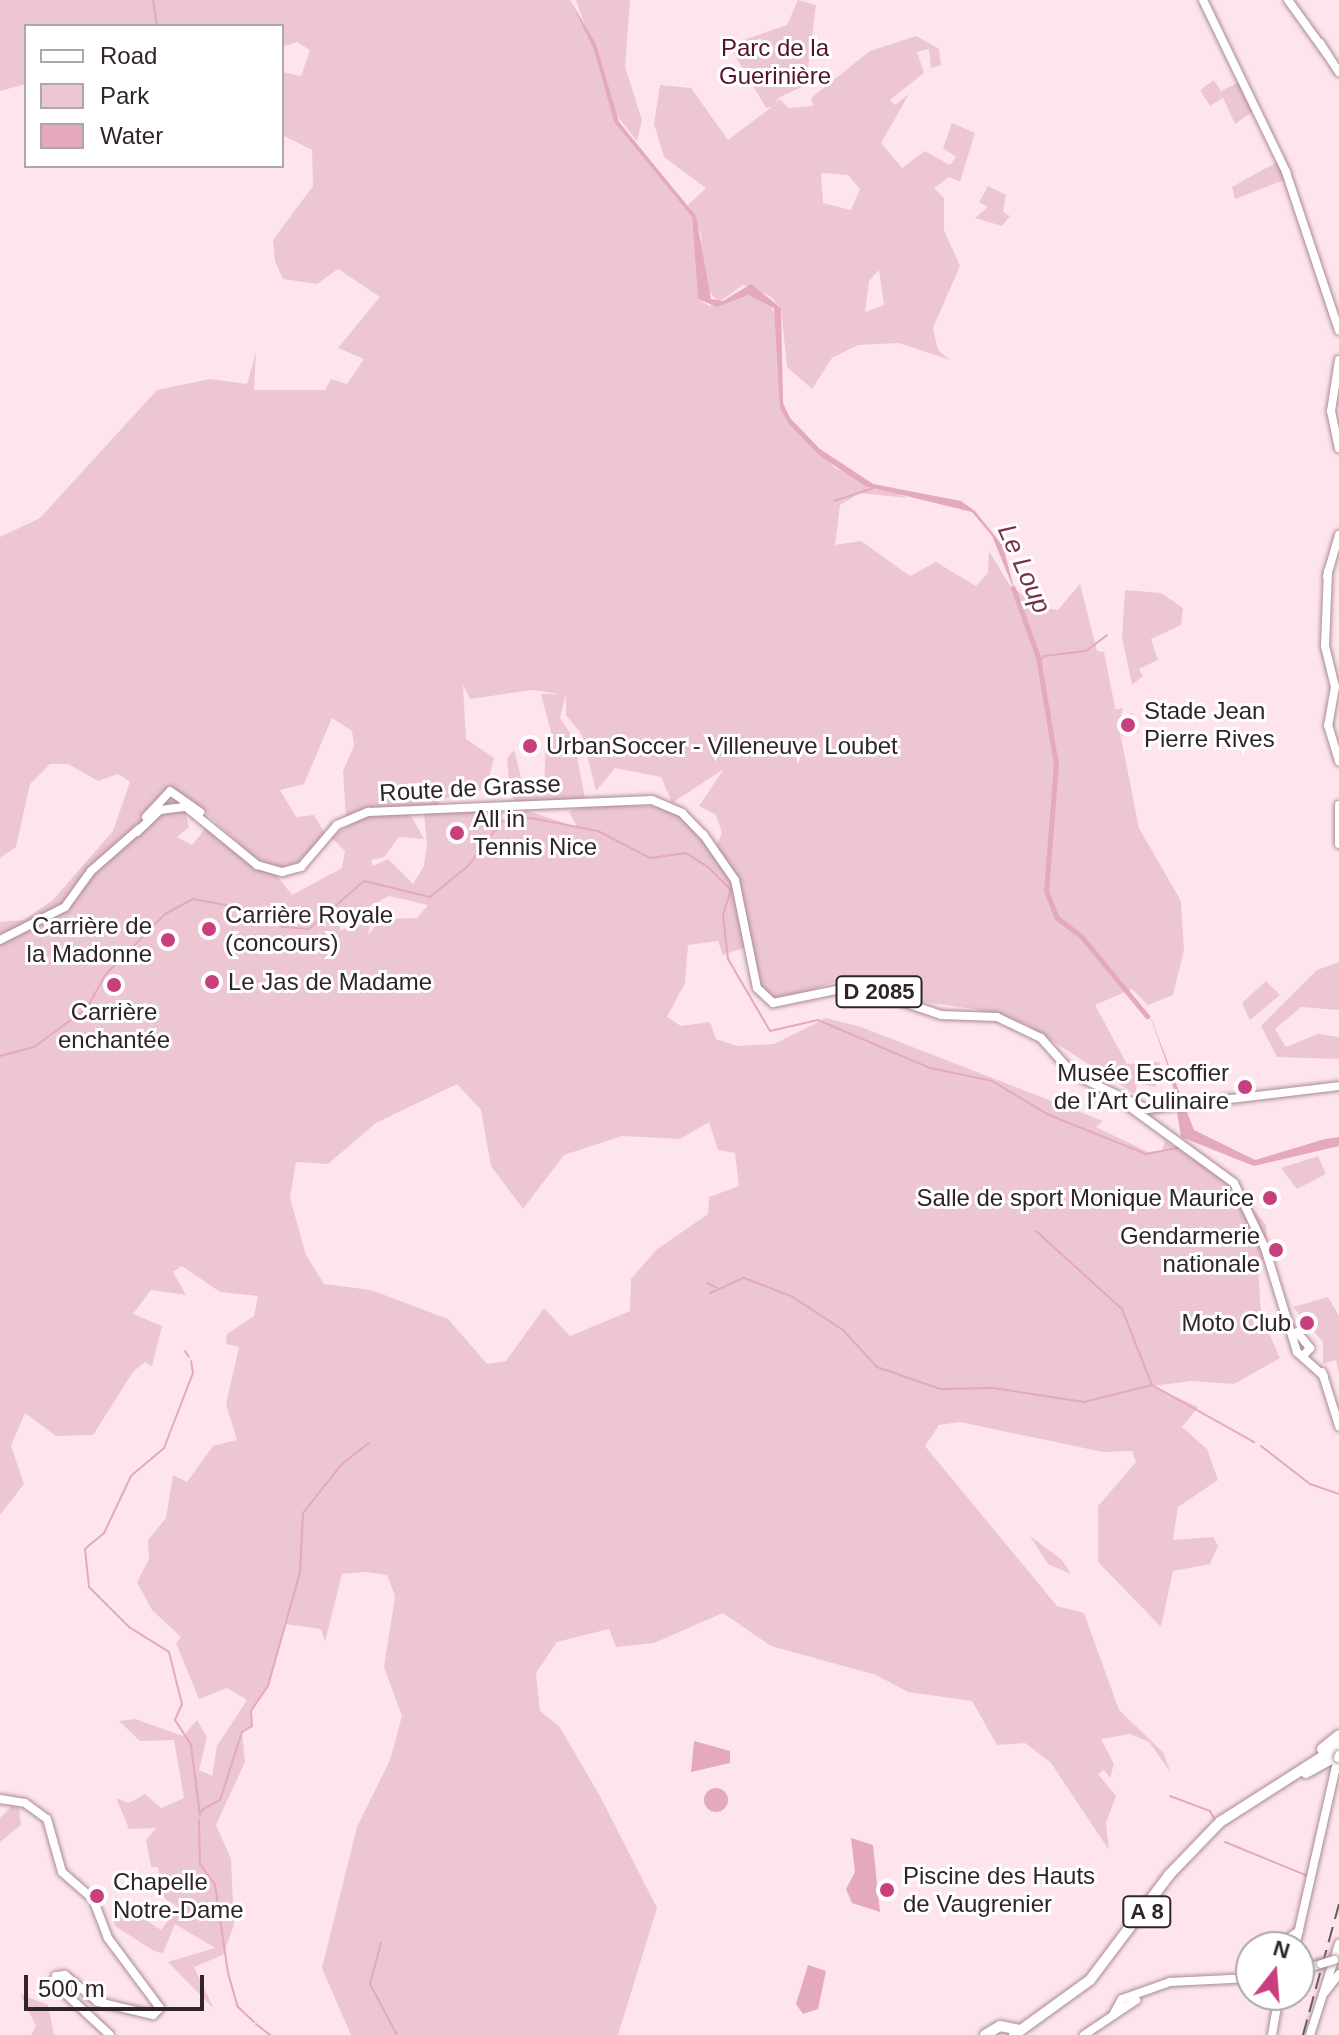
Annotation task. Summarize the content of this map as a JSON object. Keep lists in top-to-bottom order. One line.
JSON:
{"streets":{"highway":["A 8"],"main road":["Route de Grasse","D 2085"]},"crossings":[["Route de Grasse","D 2085"]],"water":["Le Loup"],"parks":["Parc de la Guerinière"],"places":["Stade Jean Pierre Rives","UrbanSoccer - Villeneuve Loubet","All in Tennis Nice","Carrière Royale (concours)","Carrière de la Madonne","Le Jas de Madame","Carrière enchantée","Musée Escoffier de l'Art Culinaire","Salle de sport Monique Maurice","Gendarmerie nationale","Moto Club","Piscine des Hauts de Vaugrenier","Chapelle Notre-Dame"],"legend":["Road","Park","Water"],"scale_bar":"500 m","north":"top"}
